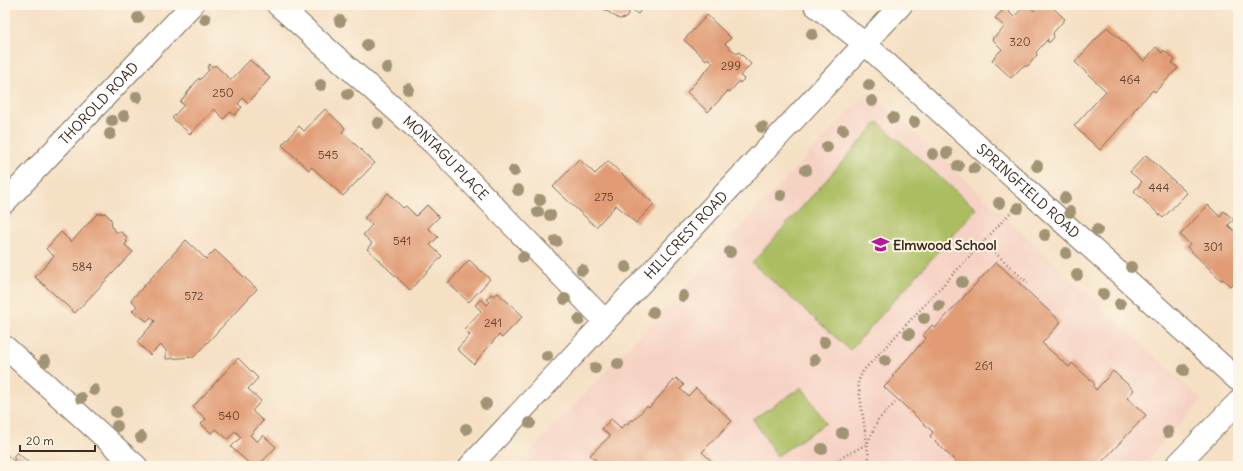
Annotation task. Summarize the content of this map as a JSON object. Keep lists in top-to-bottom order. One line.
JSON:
{"streets":{"street":["THOROLD ROAD","MONTAGU PLACE","SPRINGFIELD ROAD","HILLCREST ROAD"]},"crossings":[["MONTAGU PLACE","HILLCREST ROAD"],["SPRINGFIELD ROAD","HILLCREST ROAD"]],"places":{"school or university":["Elmwood School"]},"house_numbers":["320","299","464","250","545","444","275","541","301","584","572","241","261","540"],"scale_bar":"20 m"}
